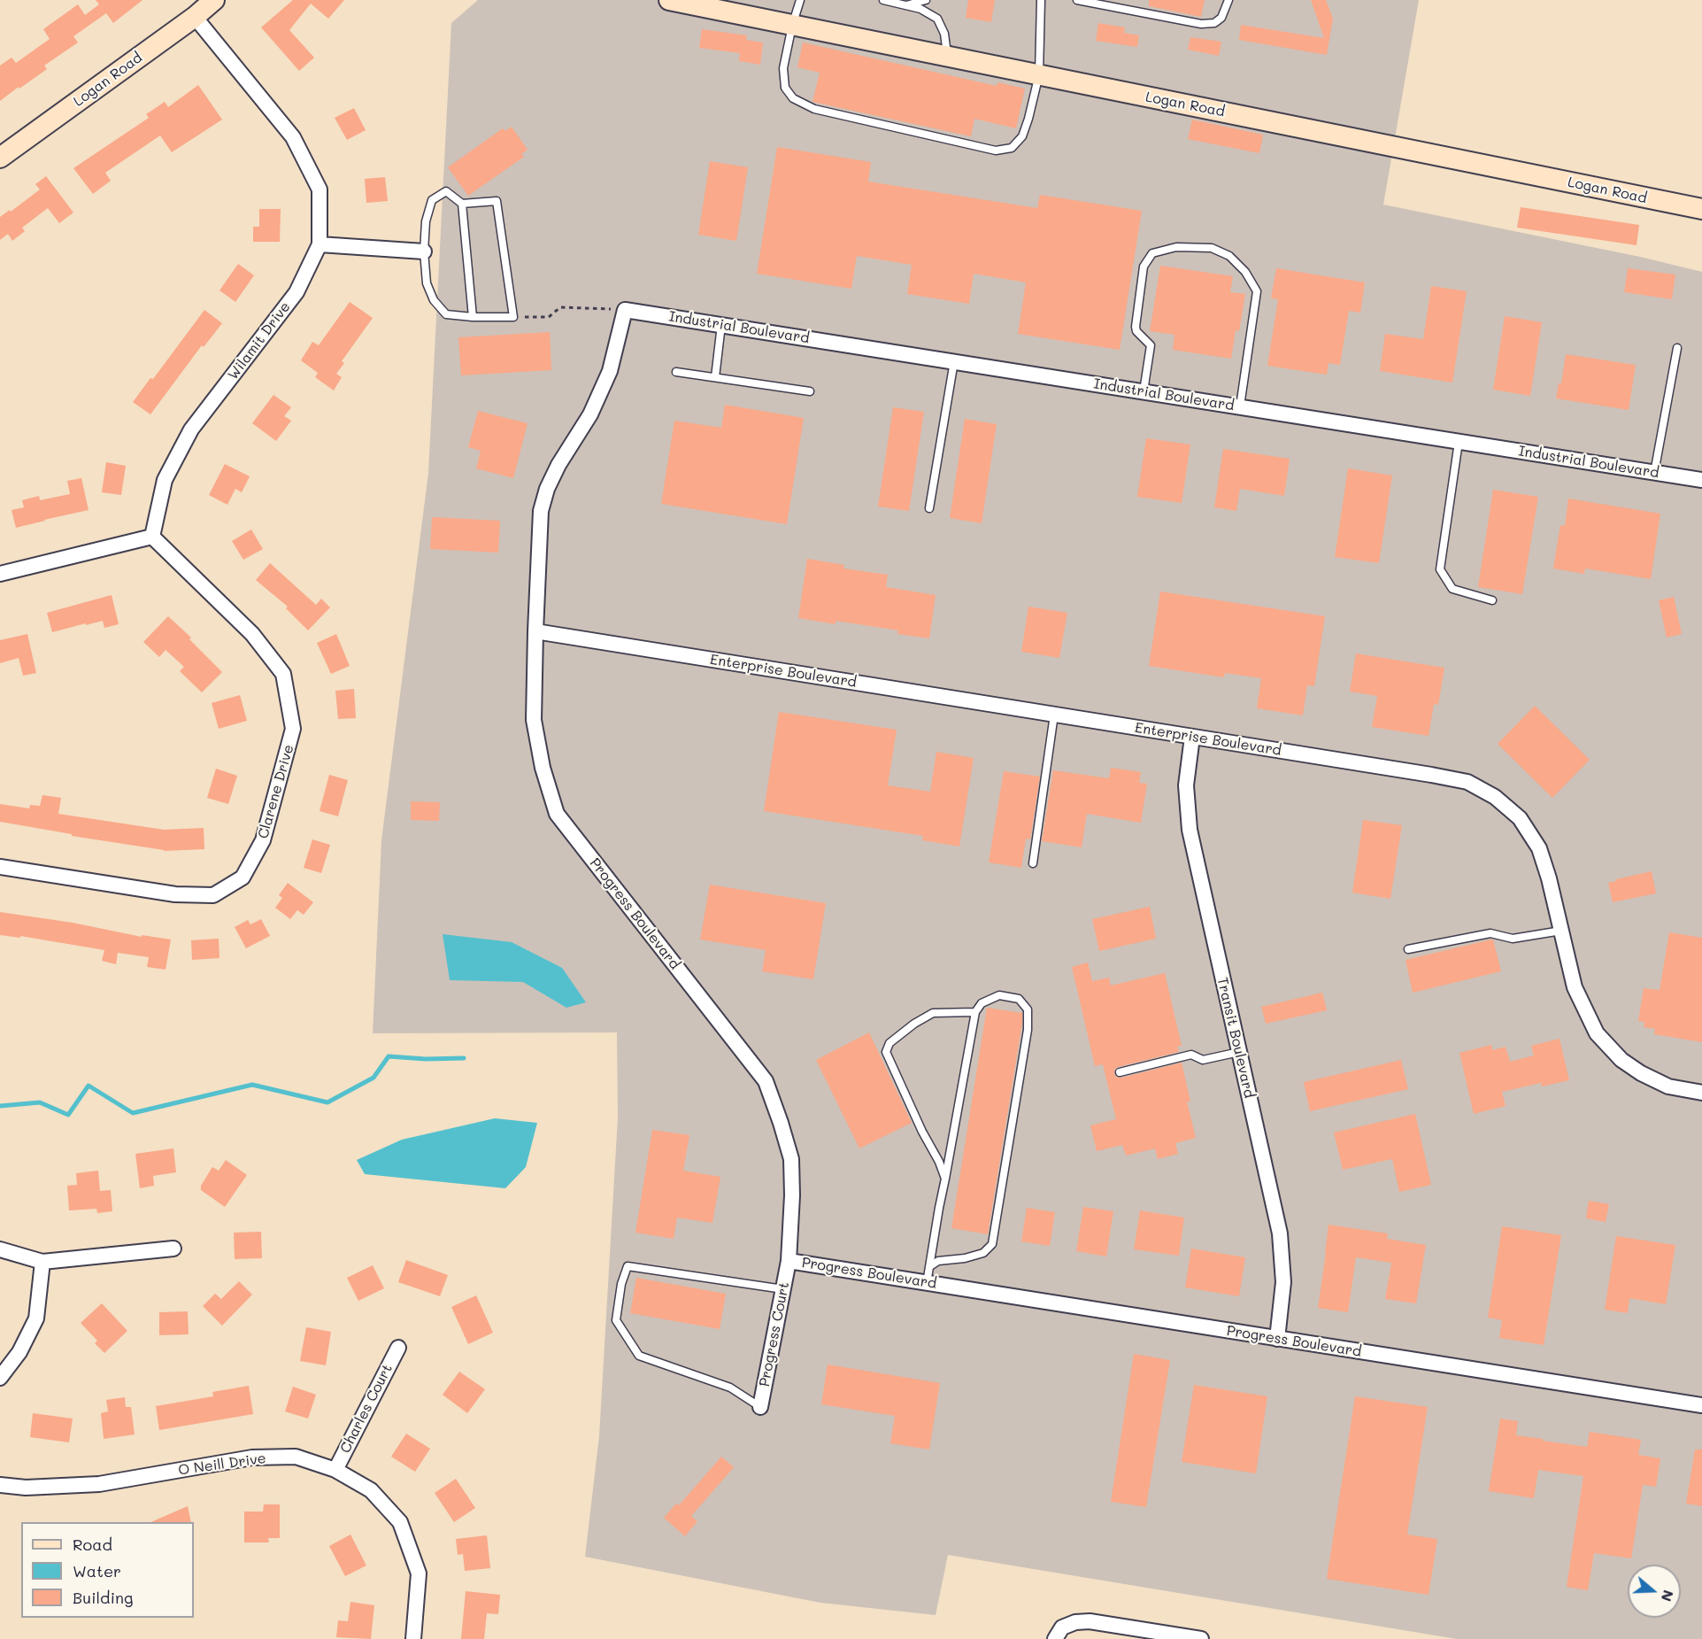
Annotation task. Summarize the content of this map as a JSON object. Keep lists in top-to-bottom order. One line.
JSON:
{"streets":{"street":["Logan Road","Industrial Boulevard","Wilamit Drive","Enterprise Boulevard","Clarene Drive","Progress Boulevard","Transit Boulevard","Progress Court","Charles Court","O Neill Drive"]},"crossings":[["Logan Road","Wilamit Drive"],["Industrial Boulevard","Progress Boulevard"],["Wilamit Drive","Clarene Drive"],["Enterprise Boulevard","Progress Boulevard"],["Enterprise Boulevard","Transit Boulevard"],["Progress Boulevard","Transit Boulevard"],["Progress Boulevard","Progress Court"],["Charles Court","O Neill Drive"]],"legend":["Road","Water","Building"],"north":"right"}
